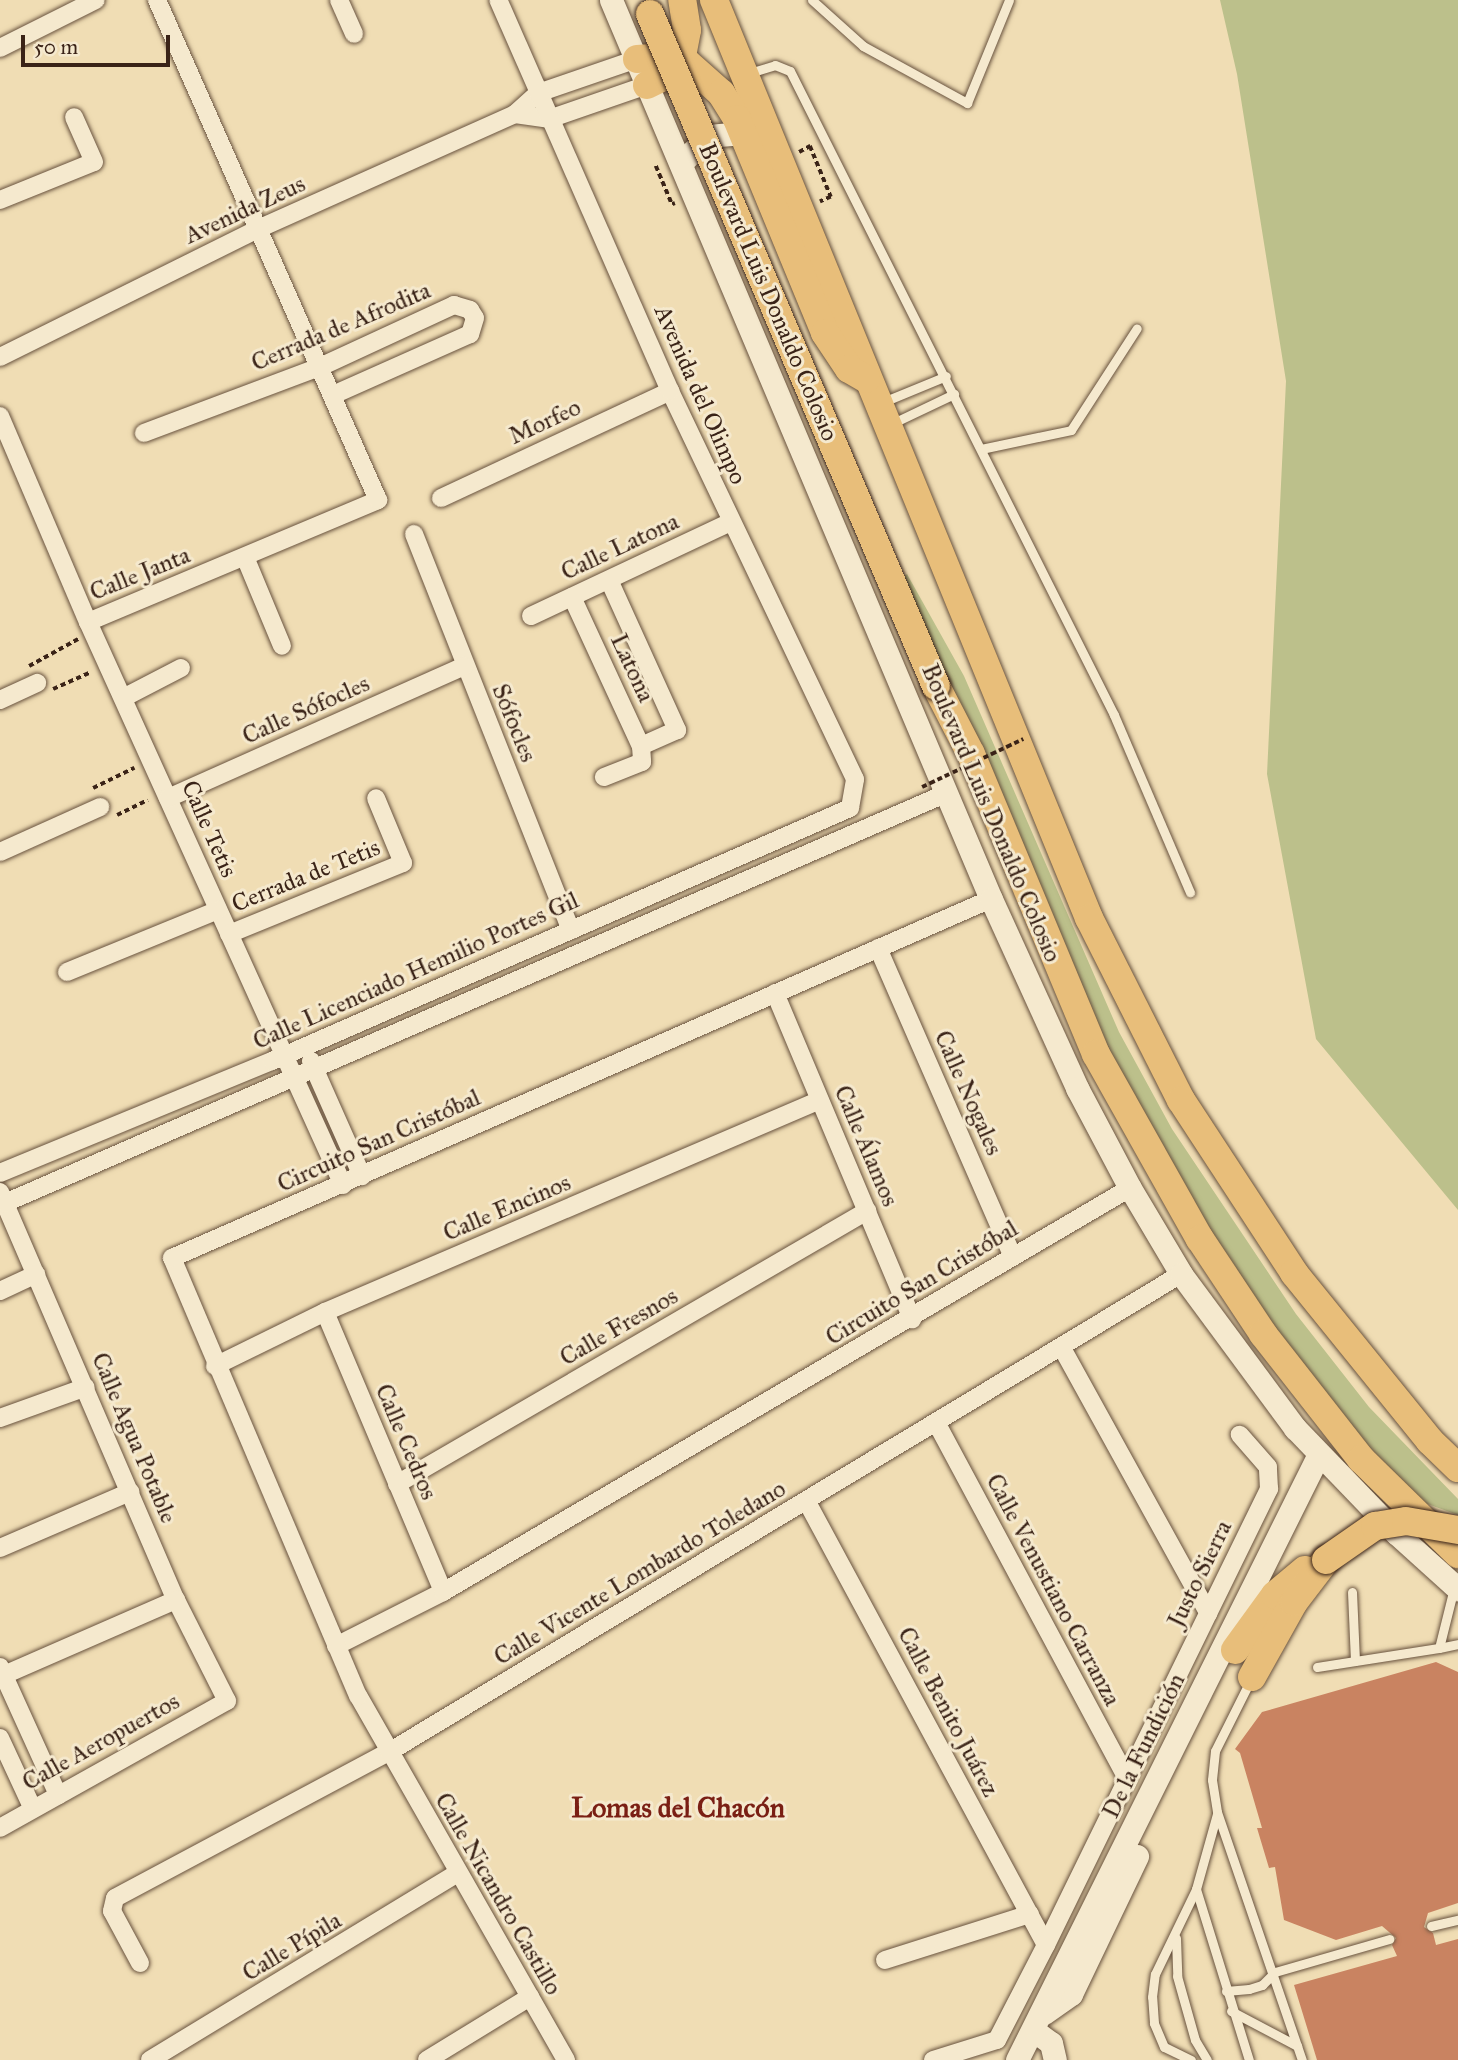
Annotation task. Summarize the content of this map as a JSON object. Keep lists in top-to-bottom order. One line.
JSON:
{"streets":{"main road":["Boulevard Luis Donaldo Colosio"],"street":["Avenida Zeus","Cerrada de Afrodita","Avenida del Olimpo","Morfeo","Calle Latona","Calle Janta","Latona","Calle Sófocles","Sófocles","Calle Tetis","Cerrada de Tetis","Calle Licenciado Hemilio Portes Gil","Calle Nogales","Circuito San Cristóbal","Calle Álamos","Calle Encinos","Calle Fresnos","Calle Agua Potable","Calle Cedros","Calle Vicente Lombardo Toledano","Justo Sierra","Calle Venustiano Carranza","Calle Benito Juárez","Calle Aeropuertos","De la Fundición","Calle Nicandro Castillo","Calle Pípila"]},"crossings":[["Avenida Zeus","Avenida del Olimpo"],["Cerrada de Afrodita","Calle Janta"],["Avenida del Olimpo","Morfeo"],["Avenida del Olimpo","Calle Latona"],["Avenida del Olimpo","Calle Licenciado Hemilio Portes Gil"],["Calle Latona","Latona"],["Calle Janta","Calle Tetis"],["Calle Sófocles","Sófocles"],["Calle Sófocles","Calle Tetis"],["Sófocles","Calle Licenciado Hemilio Portes Gil"],["Calle Tetis","Cerrada de Tetis"],["Calle Tetis","Calle Licenciado Hemilio Portes Gil"],["Calle Tetis","Circuito San Cristóbal"],["Calle Nogales","Circuito San Cristóbal"],["Circuito San Cristóbal","Calle Álamos"],["Circuito San Cristóbal","Calle Encinos"],["Circuito San Cristóbal","Calle Cedros"],["Circuito San Cristóbal","Calle Vicente Lombardo Toledano"],["Circuito San Cristóbal","Calle Nicandro Castillo"],["Calle Álamos","Calle Encinos"],["Calle Álamos","Calle Fresnos"],["Calle Encinos","Calle Cedros"],["Calle Fresnos","Calle Cedros"],["Calle Agua Potable","Calle Aeropuertos"],["Calle Vicente Lombardo Toledano","Calle Venustiano Carranza"],["Calle Vicente Lombardo Toledano","Calle Benito Juárez"],["Calle Vicente Lombardo Toledano","Calle Nicandro Castillo"],["Justo Sierra","Calle Venustiano Carranza"],["Justo Sierra","Calle Benito Juárez"],["Calle Nicandro Castillo","Calle Pípila"]],"districts":["Lomas del Chacón"],"scale_bar":"50 m"}
